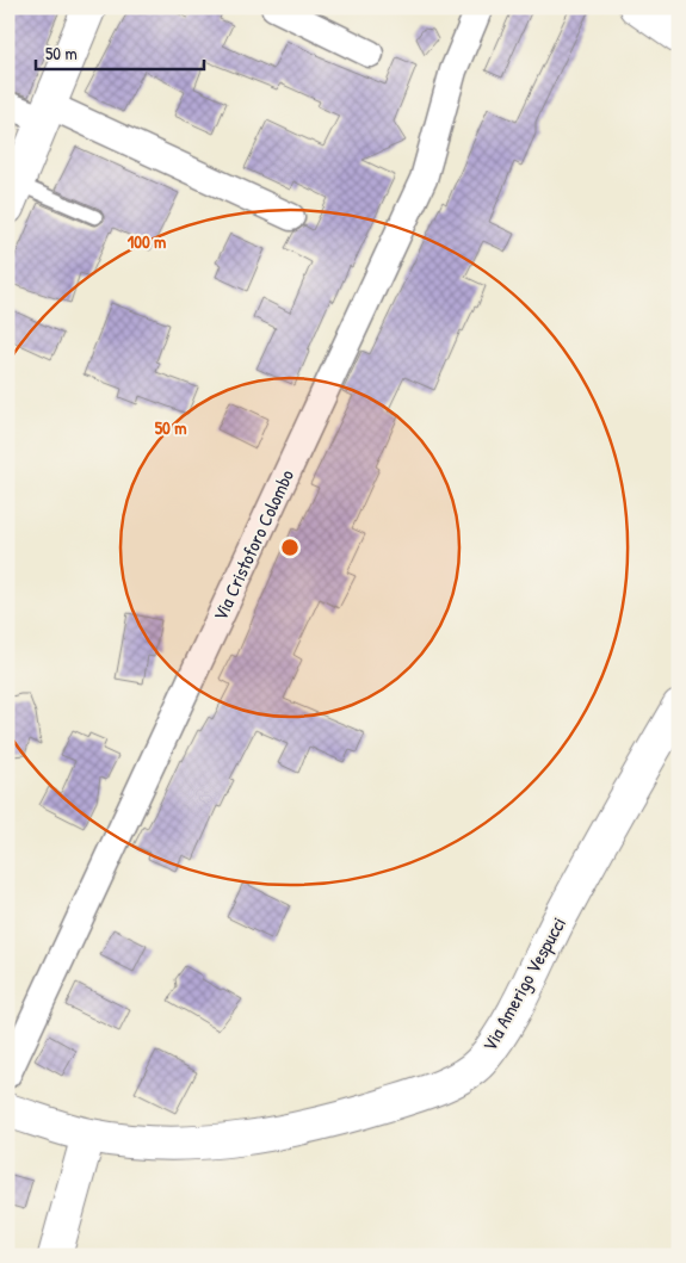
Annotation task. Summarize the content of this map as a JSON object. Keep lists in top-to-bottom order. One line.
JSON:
{"streets":{"street":["Via Cristoforo Colombo","Via Amerigo Vespucci"]},"scale_bar":"50 m","rings":["100 m","50 m"]}
